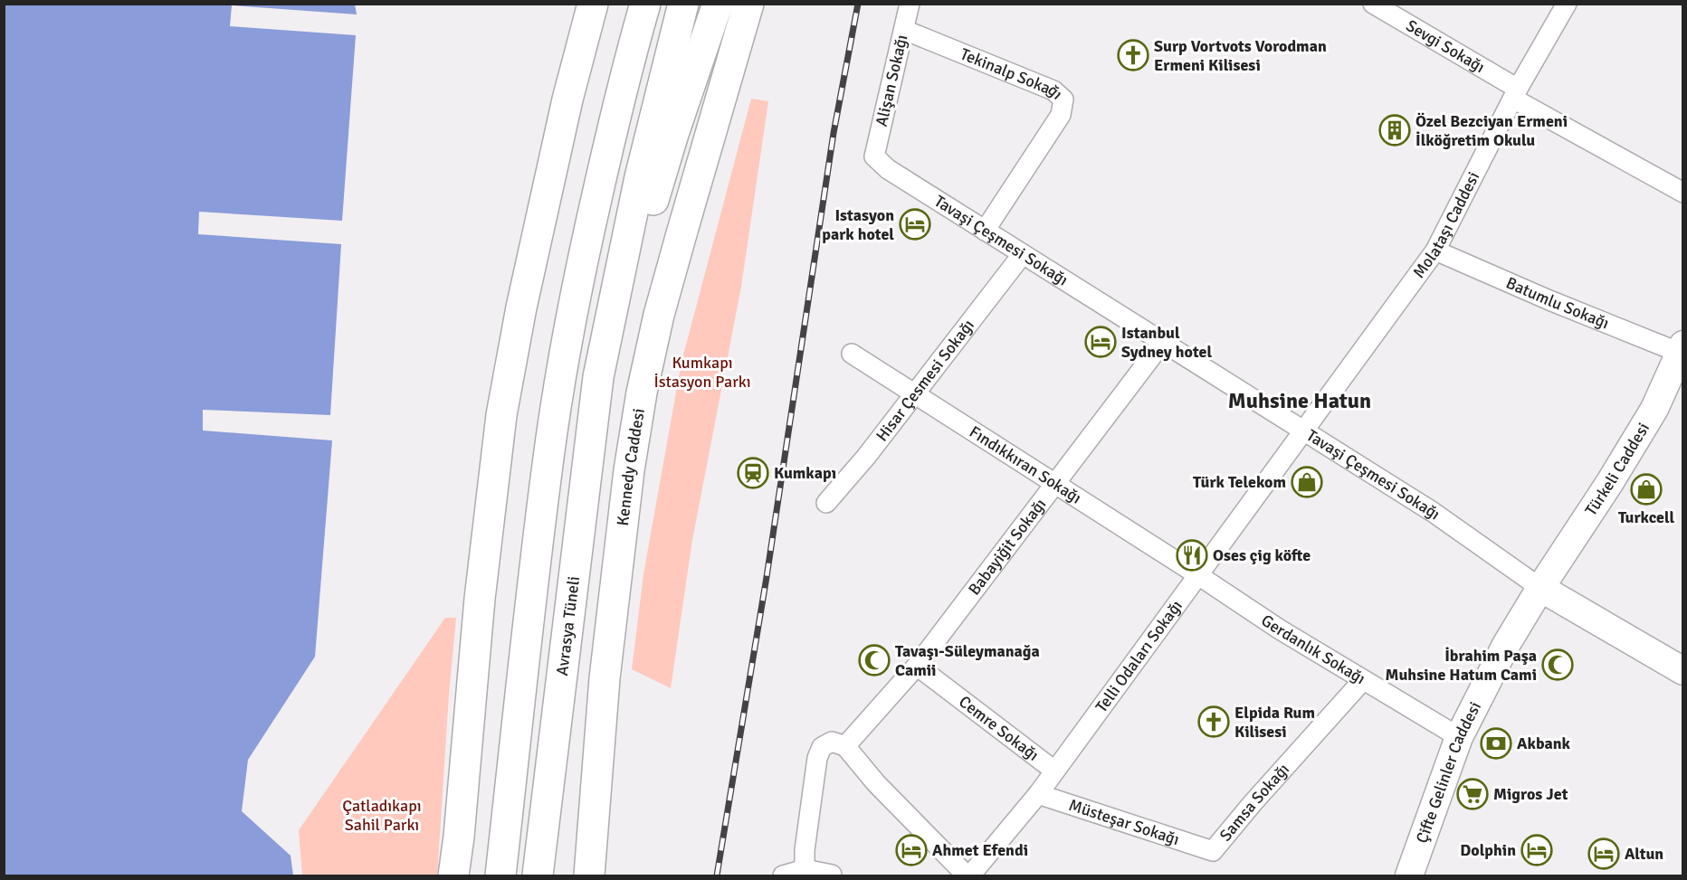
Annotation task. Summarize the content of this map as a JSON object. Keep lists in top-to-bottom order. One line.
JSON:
{"streets":{"main road":["Kennedy Caddesi","Türkeli Caddesi","Avrasya Tüneli","Çifte Gelinler Caddesi"],"street":["Sevgi Sokağı","Tekinalp Sokağı","Alişan Sokağı","Molataşı Caddesi","Tavaşi Çeşmesi Sokağı","Batumlu Sokağı","Hisar Çesmesi Sokağı","Fındıkkıran Sokağı","Babayiğit Sokağı","Gerdanlık Sokağı","Telli Odaları Sokağı","Cemre Sokağı","Samsa Sokağı","Müsteşar Sokağı"]},"crossings":[["Sevgi Sokağı","Molataşı Caddesi"],["Tekinalp Sokağı","Alişan Sokağı"],["Tekinalp Sokağı","Tavaşi Çeşmesi Sokağı"],["Alişan Sokağı","Tavaşi Çeşmesi Sokağı"],["Molataşı Caddesi","Tavaşi Çeşmesi Sokağı"],["Molataşı Caddesi","Batumlu Sokağı"],["Molataşı Caddesi","Telli Odaları Sokağı"],["Tavaşi Çeşmesi Sokağı","Hisar Çesmesi Sokağı"],["Tavaşi Çeşmesi Sokağı","Türkeli Caddesi"],["Tavaşi Çeşmesi Sokağı","Babayiğit Sokağı"],["Tavaşi Çeşmesi Sokağı","Telli Odaları Sokağı"],["Tavaşi Çeşmesi Sokağı","Çifte Gelinler Caddesi"],["Batumlu Sokağı","Türkeli Caddesi"],["Hisar Çesmesi Sokağı","Fındıkkıran Sokağı"],["Fındıkkıran Sokağı","Babayiğit Sokağı"],["Fındıkkıran Sokağı","Gerdanlık Sokağı"],["Fındıkkıran Sokağı","Telli Odaları Sokağı"],["Türkeli Caddesi","Çifte Gelinler Caddesi"],["Babayiğit Sokağı","Cemre Sokağı"],["Gerdanlık Sokağı","Telli Odaları Sokağı"],["Gerdanlık Sokağı","Çifte Gelinler Caddesi"],["Gerdanlık Sokağı","Samsa Sokağı"],["Telli Odaları Sokağı","Cemre Sokağı"],["Telli Odaları Sokağı","Müsteşar Sokağı"],["Samsa Sokağı","Müsteşar Sokağı"]],"districts":["Muhsine Hatun"],"parks":["Kumkapı İstasyon Parkı","Çatladıkapı Sahil Parkı"],"places":{"church":["Surp Vortvots Vorodman Ermeni Kilisesi","Elpida Rum Kilisesi"],"building":["Özel Bezciyan Ermeni İlköğretim Okulu"],"hotel":["Istasyon park hotel","Istanbul Sydney hotel","Ahmet Efendi","Dolphin","Altun"],"station":["Kumkapı"],"shop":["Türk Telekom","Turkcell"],"restaurant":["Oses çig köfte"],"mosque":["Tavaşı-Süleymanağa Camii","İbrahim Paşa Muhsine Hatum Cami"],"bank":["Akbank"],"supermarket":["Migros Jet"]}}
